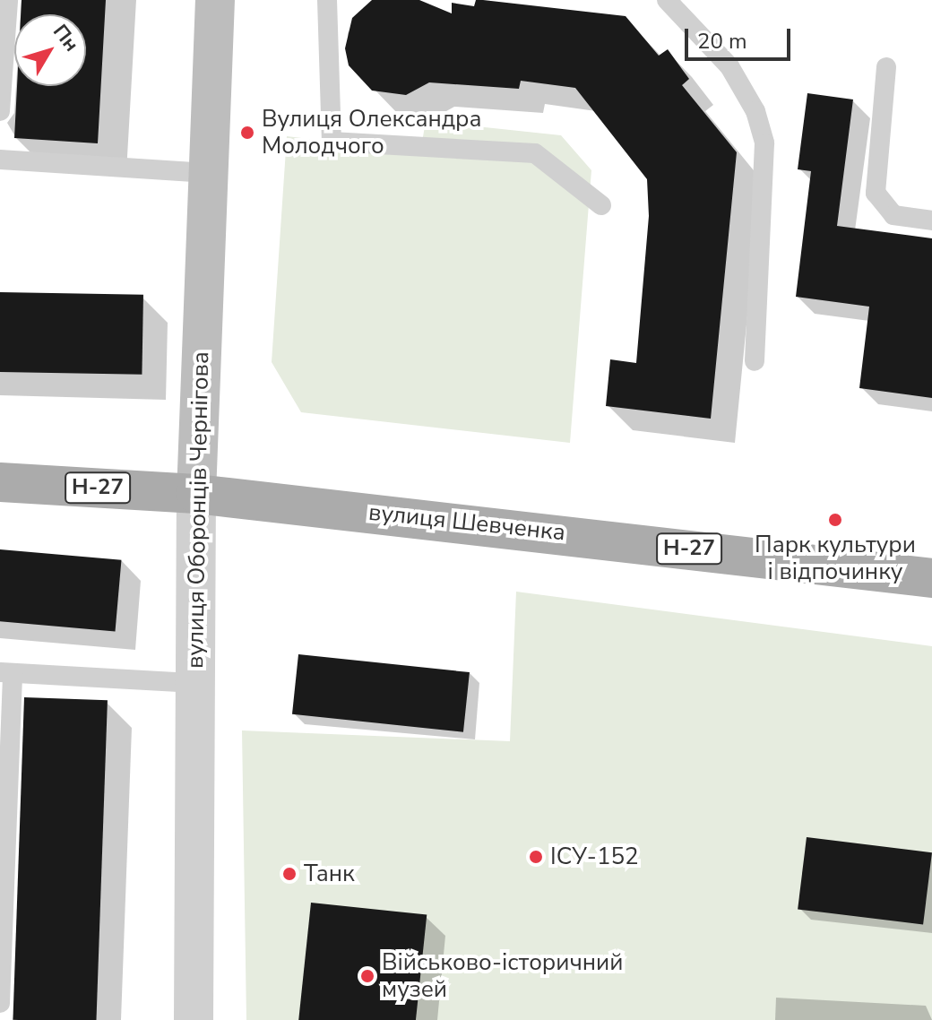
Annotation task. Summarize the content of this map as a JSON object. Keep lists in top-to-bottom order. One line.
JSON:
{"streets":{"main road":["Н-27","вулиця Оборонців Чернігова","вулиця Шевченка"]},"crossings":[["вулиця Оборонців Чернігова","вулиця Шевченка"]],"places":["Вулиця Олександра Молодчого","Парк культури і відпочинку","ІСУ-152","Танк","Військово-історичний музей"],"scale_bar":"20 m","north":"top right"}
